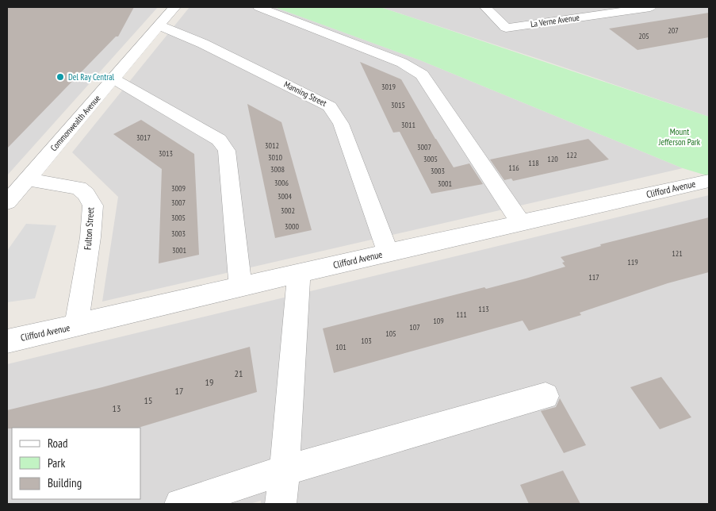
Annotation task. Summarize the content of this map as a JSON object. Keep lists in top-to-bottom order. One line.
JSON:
{"streets":{"street":["La Verne Avenue","Manning Street","Commonwealth Avenue","Clifford Avenue","Fulton Street"]},"crossings":[["Manning Street","Commonwealth Avenue"],["Manning Street","Clifford Avenue"],["Commonwealth Avenue","Fulton Street"],["Clifford Avenue","Fulton Street"]],"parks":["Mount Jefferson Park"],"places":["Del Ray Central"],"house_numbers":["207","205","3019","3015","3011","3017","3012","3007","3013","122","3010","3005","120","118","116","3008","3003","3006","3001","3009","3004","3007","3002","3005","3000","3003","3001","121","119","117","113","111","109","107","105","103","101","21","19","17","15","13"],"legend":["Road","Park","Building"]}
